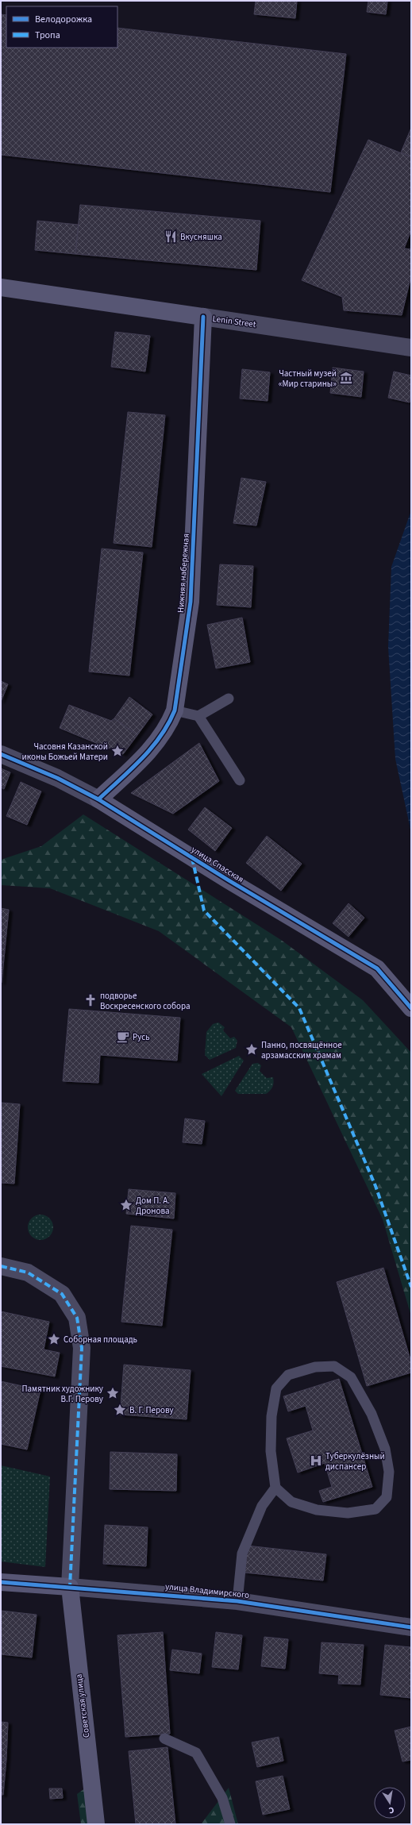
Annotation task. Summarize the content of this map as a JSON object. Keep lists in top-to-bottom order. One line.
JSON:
{"streets":{"street":["Lenin Street","Нижняя набережная","улица Спасская","улица Владимирского","Советская улица"]},"crossings":[["Lenin Street","Нижняя набережная"],["Нижняя набережная","улица Спасская"],["улица Владимирского","Советская улица"]],"places":{"restaurant":["Вкусняшка"],"museum":["Частный музей «Мир старины»"],"place":["Часовня Казанской иконы Божьей Матери","Панно, посвящённое арзамасским храмам","Дом П. А. Дронова","Соборная площадь","Памятник художнику В.Г. Перову","В. Г. Перову"],"church":["подворье Воскресенского собора"],"cafe":["Русь"],"hospital":["Туберкулёзный диспансер"]},"legend":["Велодорожка","Тропа"],"north":"bottom"}
